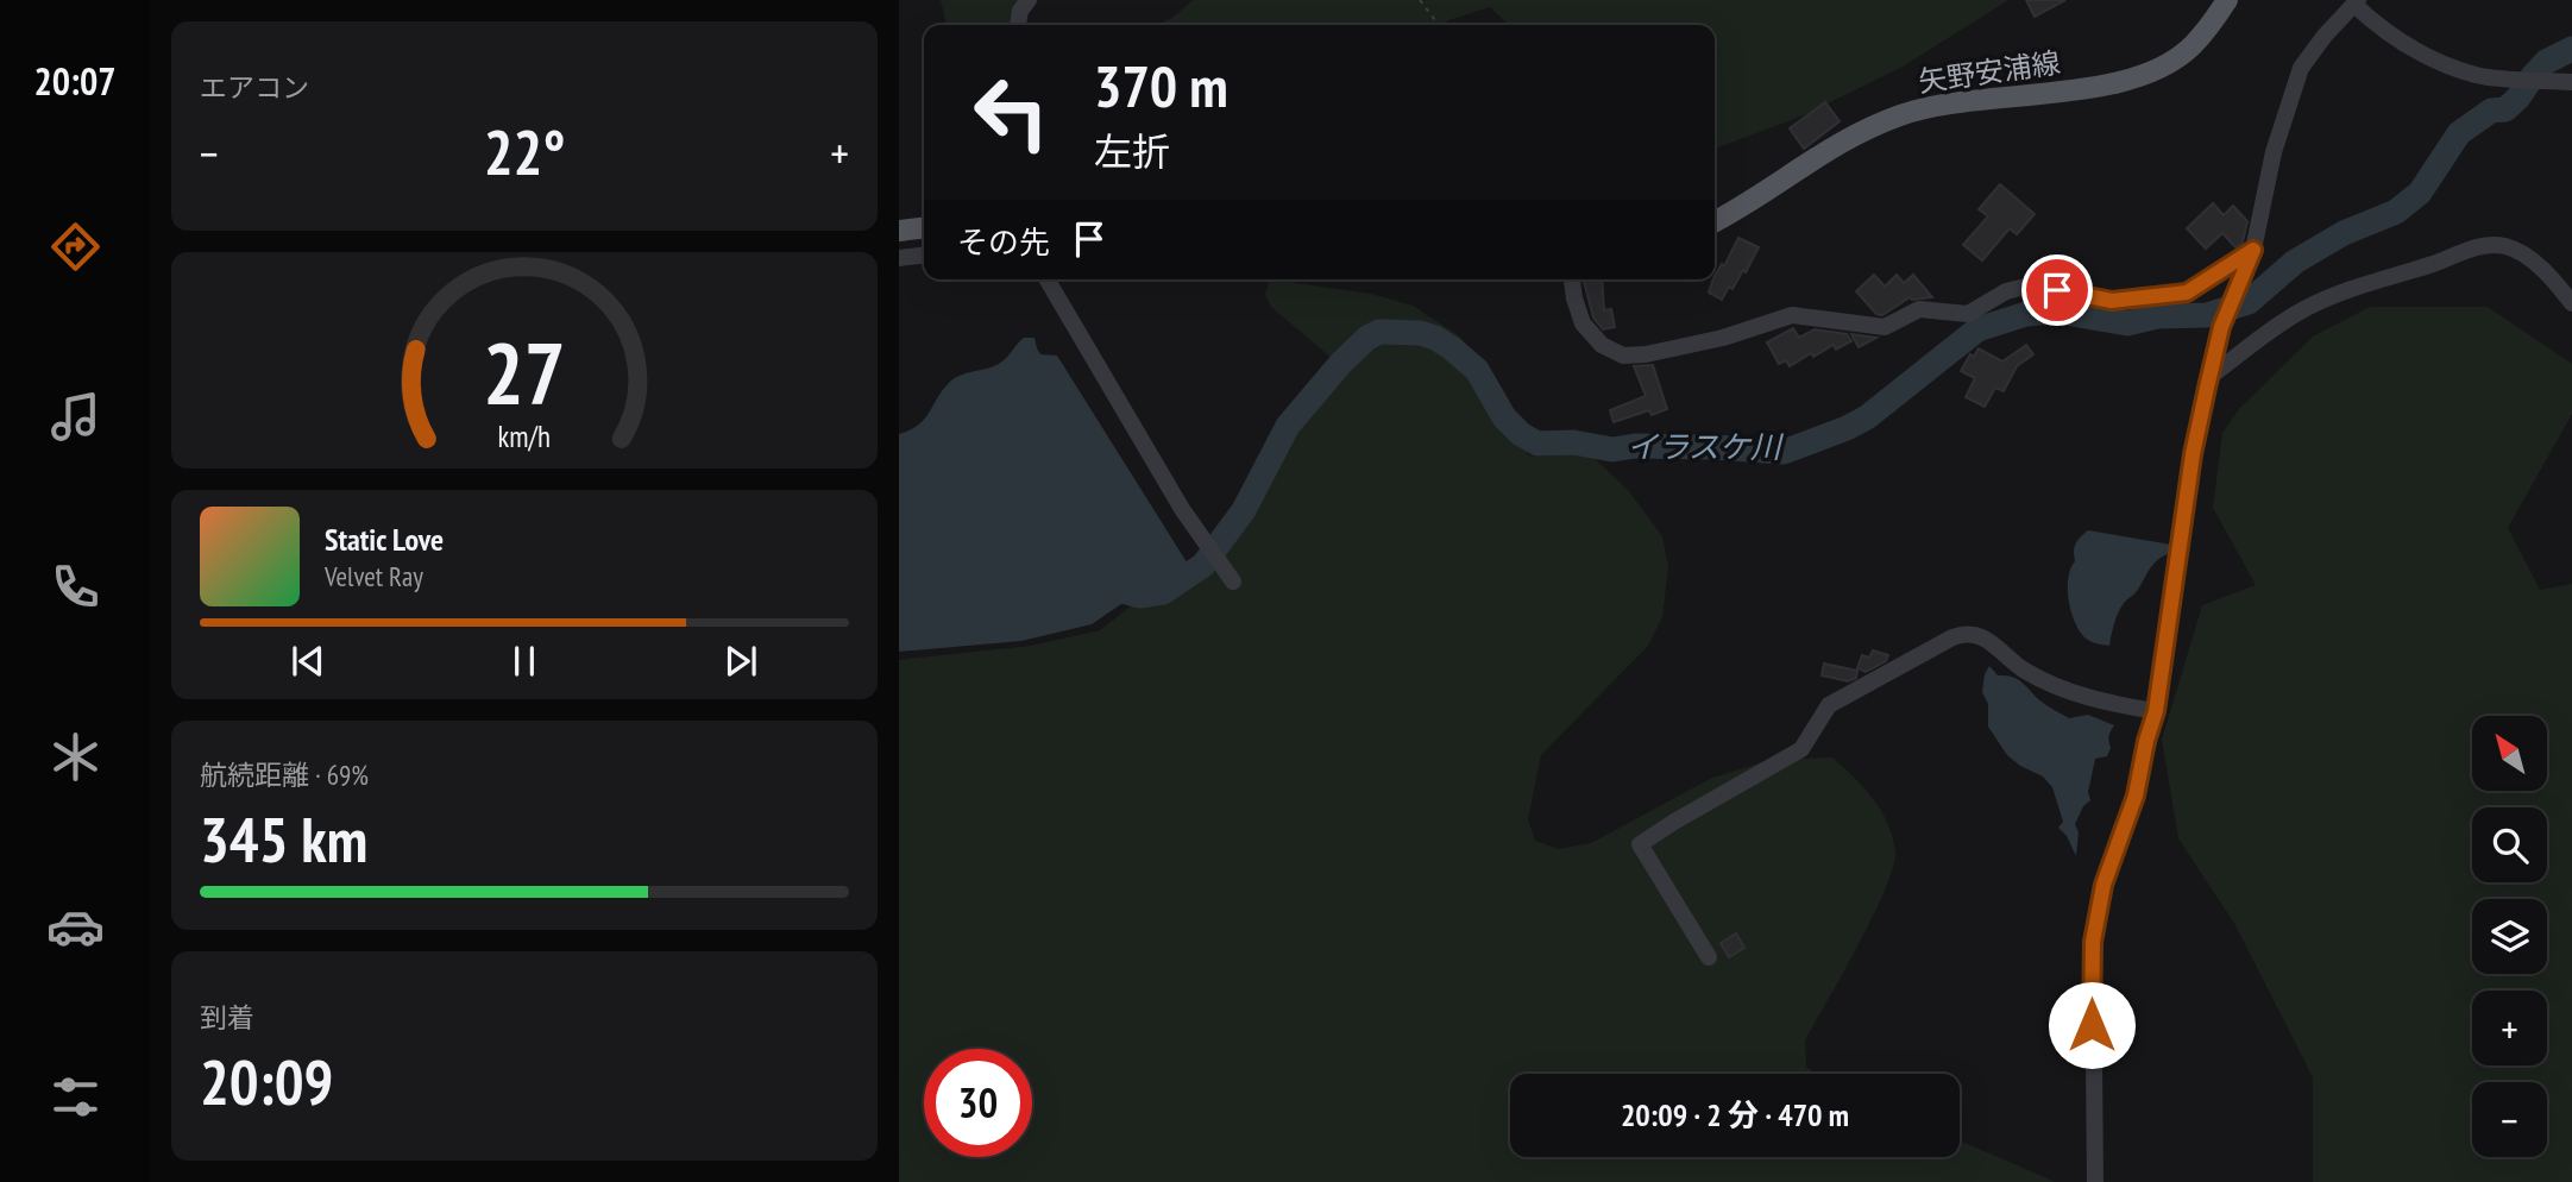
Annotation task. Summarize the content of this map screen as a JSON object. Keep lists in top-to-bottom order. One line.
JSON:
{"streets":{"main road":["矢野安浦線"]},"water":["イラスケ川"],"north":"top left","page":{"tabs":"20:07","tile":["エアコン",["航続距離 · 69%","345 km"],["到着","20:09"]],"turn":["370 m","左折"],"heat":["−","22°","+"],"then":"その先","song":["Static Love","Velvet Ray"],"map_buttons":["+","−"],"limit":"30","trip":"20:09 · 2 分 · 470 m","gauge":["27","km/h"]}}
